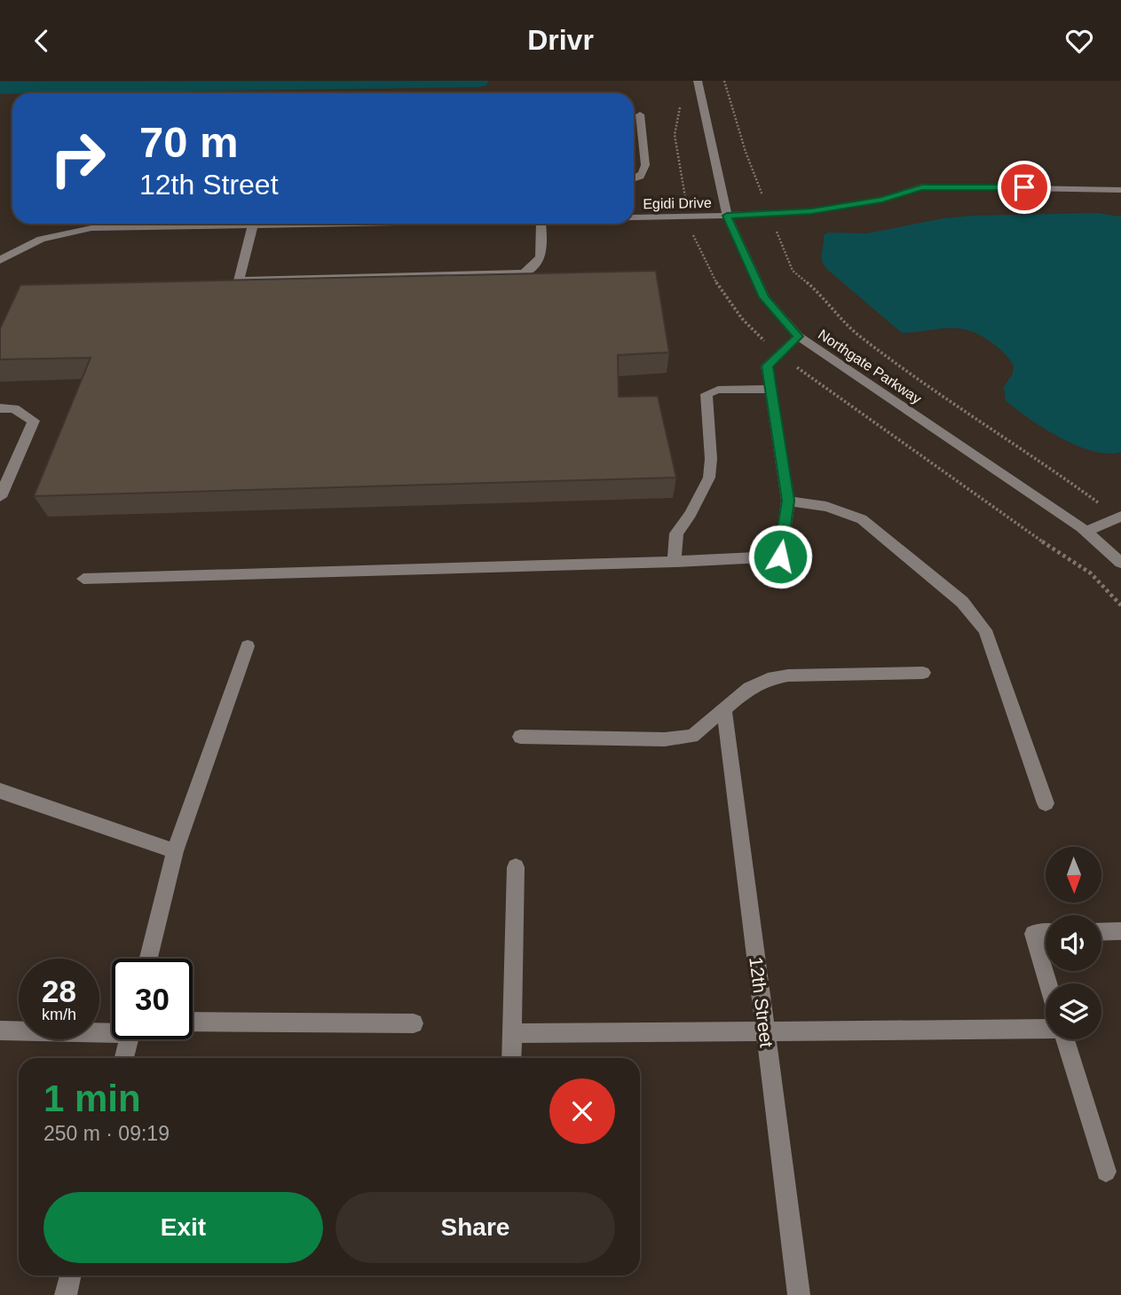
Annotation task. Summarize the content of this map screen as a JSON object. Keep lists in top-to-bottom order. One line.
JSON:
{"streets":{"street":["Egidi Drive","Northgate Parkway","12th Street"]},"crossings":[["Egidi Drive","Northgate Parkway"]],"north":"bottom","page":{"header":"Drivr","turn":["70 m","12th Street"],"speed":"28 km/h","limit":"30","heading":["1 min","250 m · 09:19"],"buttons":["Exit","Share"]}}
